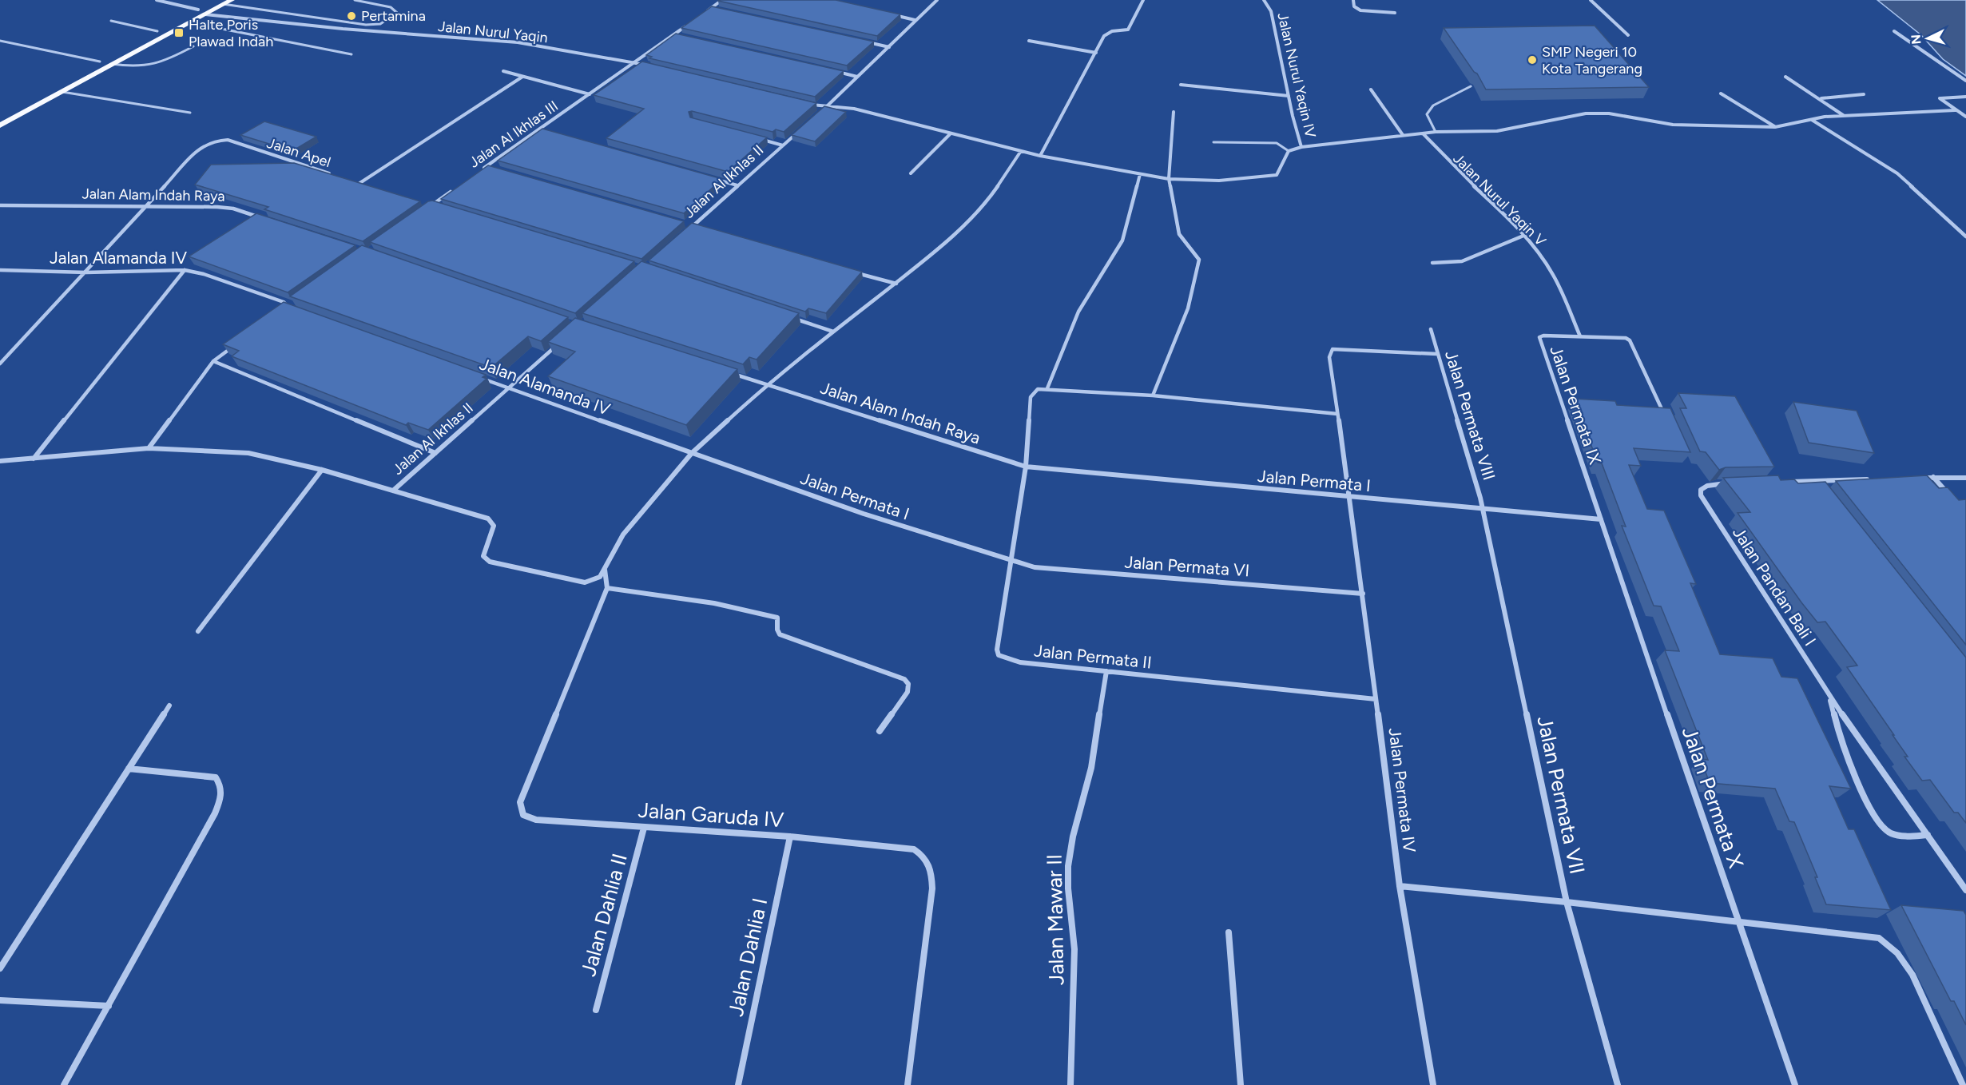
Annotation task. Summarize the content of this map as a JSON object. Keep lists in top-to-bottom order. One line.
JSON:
{"streets":{"street":["Jalan Nurul Yaqin","Jalan Nurul Yaqin IV","Jalan Al Ikhlas III","Jalan Apel","Jalan Al Ikhlas II","Jalan Alam Indah Raya","Jalan Nurul Yaqin V","Jalan Alamanda IV","Jalan Permata IX","Jalan Permata VIII","Jalan Permata I","Jalan Permata VI","Jalan Pandan Bali I","Jalan Permata II","Jalan Permata IV","Jalan Permata VII","Jalan Permata X","Jalan Garuda IV","Jalan Dahlia II","Jalan Mawar II","Jalan Dahlia I"]},"crossings":[["Jalan Nurul Yaqin","Jalan Al Ikhlas III"],["Jalan Apel","Jalan Alam Indah Raya"],["Jalan Al Ikhlas II","Jalan Alamanda IV"],["Jalan Alam Indah Raya","Jalan Permata I"],["Jalan Alam Indah Raya","Jalan Permata II"],["Jalan Nurul Yaqin V","Jalan Permata IX"],["Jalan Alamanda IV","Jalan Permata I"],["Jalan Permata IX","Jalan Permata I"],["Jalan Permata IX","Jalan Permata X"],["Jalan Permata VIII","Jalan Permata I"],["Jalan Permata VIII","Jalan Permata IV"],["Jalan Permata VIII","Jalan Permata VII"],["Jalan Permata I","Jalan Permata VI"],["Jalan Permata I","Jalan Permata II"],["Jalan Permata I","Jalan Permata IV"],["Jalan Permata I","Jalan Permata VII"],["Jalan Permata I","Jalan Permata X"],["Jalan Permata VI","Jalan Permata II"],["Jalan Permata VI","Jalan Permata IV"],["Jalan Permata II","Jalan Permata IV"],["Jalan Permata II","Jalan Mawar II"],["Jalan Garuda IV","Jalan Dahlia II"],["Jalan Garuda IV","Jalan Dahlia I"]],"places":{"other":["Pertamina","SMP Negeri 10 Kota Tangerang"],"transit":["Halte Poris Plawad Indah"]},"north":"left"}
